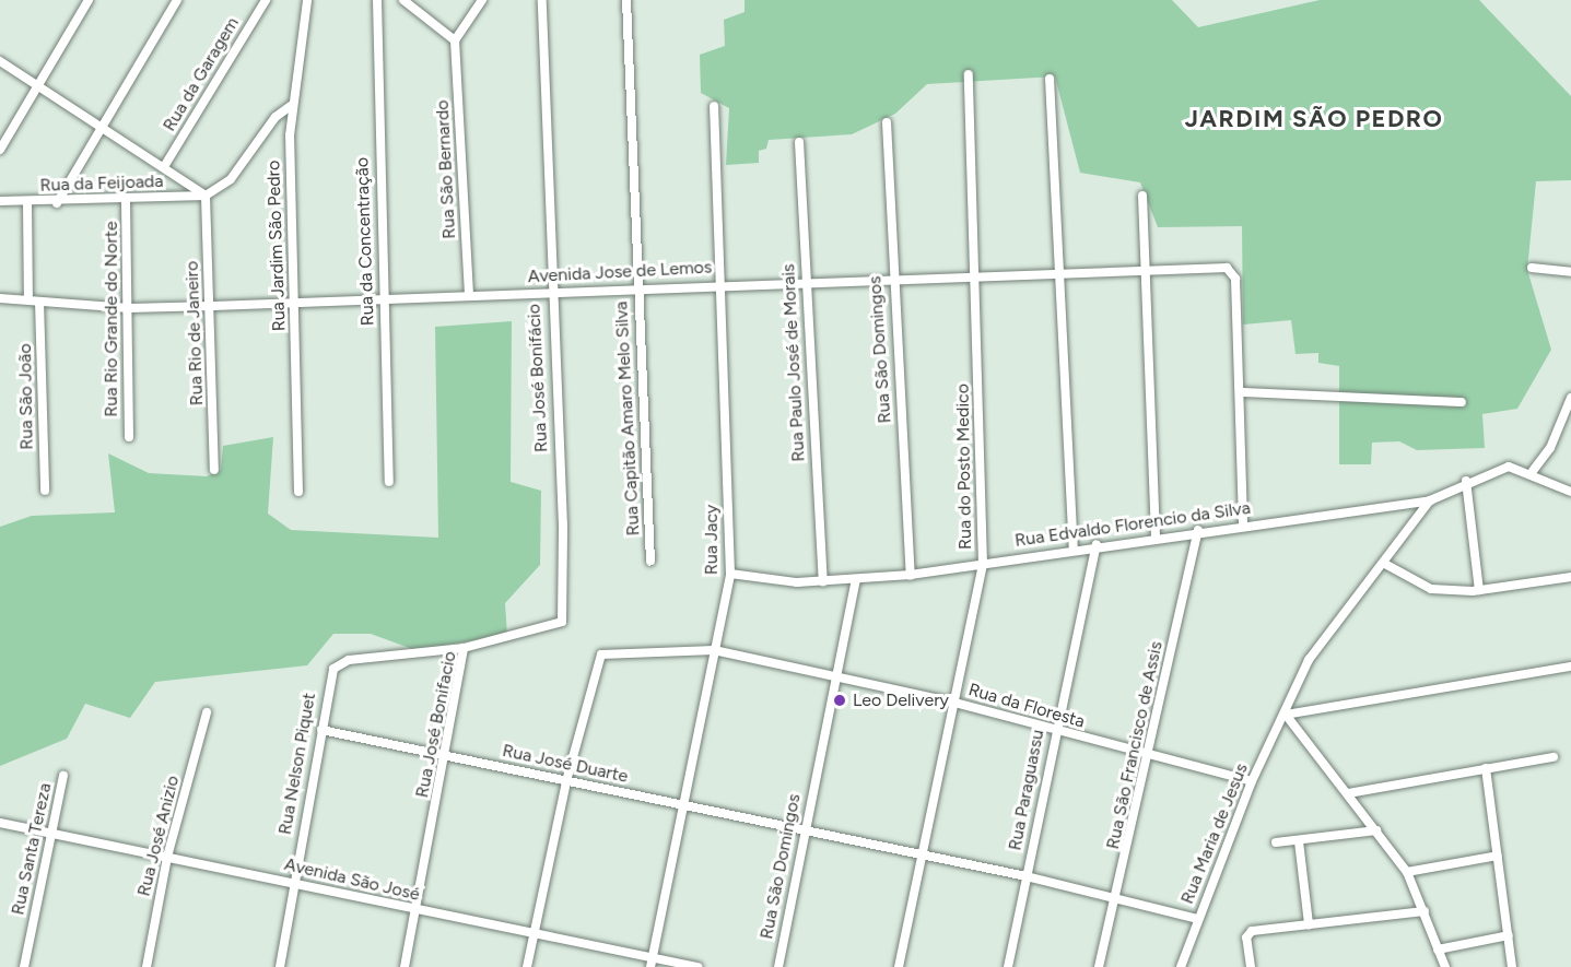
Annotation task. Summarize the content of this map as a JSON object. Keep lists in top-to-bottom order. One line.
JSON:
{"streets":{"street":["Rua da Garagem","Rua São Bernardo","Rua da Feijoada","Rua da Concentração","Rua Jardim São Pedro","Avenida Jose de Lemos","Rua Rio Grande do Norte","Rua Rio de Janeiro","Rua São Domingos","Rua Paulo José de Morais","Rua José Bonifácio","Rua São João","Rua Capitão Amaro Melo Silva","Rua do Posto Medico","Rua Edvaldo Florencio da Silva","Rua Jacy","Rua da Floresta","Rua José Bonifacio","Rua São Francisco de Assis","Rua Nelson Piquet","Rua José Duarte","Rua Paraguassu","Rua Maria de Jesus","Rua José Anizio","Rua Santa Tereza","Avenida São José"]},"crossings":[["Rua São Bernardo","Avenida Jose de Lemos"],["Rua da Feijoada","Rua Rio Grande do Norte"],["Rua da Feijoada","Rua Rio de Janeiro"],["Rua da Concentração","Avenida Jose de Lemos"],["Rua Jardim São Pedro","Avenida Jose de Lemos"],["Avenida Jose de Lemos","Rua Rio Grande do Norte"],["Avenida Jose de Lemos","Rua Rio de Janeiro"],["Avenida Jose de Lemos","Rua São Domingos"],["Avenida Jose de Lemos","Rua Paulo José de Morais"],["Avenida Jose de Lemos","Rua José Bonifácio"],["Avenida Jose de Lemos","Rua São João"],["Avenida Jose de Lemos","Rua Capitão Amaro Melo Silva"],["Avenida Jose de Lemos","Rua do Posto Medico"],["Avenida Jose de Lemos","Rua Jacy"],["Rua São Domingos","Rua Edvaldo Florencio da Silva"],["Rua São Domingos","Rua da Floresta"],["Rua São Domingos","Rua José Duarte"],["Rua Paulo José de Morais","Rua Edvaldo Florencio da Silva"],["Rua José Bonifácio","Rua José Bonifacio"],["Rua do Posto Medico","Rua Edvaldo Florencio da Silva"],["Rua do Posto Medico","Rua da Floresta"],["Rua do Posto Medico","Rua José Duarte"],["Rua Edvaldo Florencio da Silva","Rua Jacy"],["Rua Edvaldo Florencio da Silva","Rua São Francisco de Assis"],["Rua Edvaldo Florencio da Silva","Rua Paraguassu"],["Rua Edvaldo Florencio da Silva","Rua Maria de Jesus"],["Rua Jacy","Rua da Floresta"],["Rua Jacy","Rua José Duarte"],["Rua Jacy","Avenida São José"],["Rua da Floresta","Rua São Francisco de Assis"],["Rua da Floresta","Rua José Duarte"],["Rua da Floresta","Rua Paraguassu"],["Rua da Floresta","Rua Maria de Jesus"],["Rua José Bonifacio","Rua Nelson Piquet"],["Rua José Bonifacio","Rua José Duarte"],["Rua José Bonifacio","Avenida São José"],["Rua Nelson Piquet","Rua José Duarte"],["Rua Nelson Piquet","Avenida São José"],["Rua José Duarte","Rua Paraguassu"],["Rua José Anizio","Avenida São José"],["Rua Santa Tereza","Avenida São José"]],"districts":["JARDIM SÃO PEDRO"],"places":["Leo Delivery"]}
